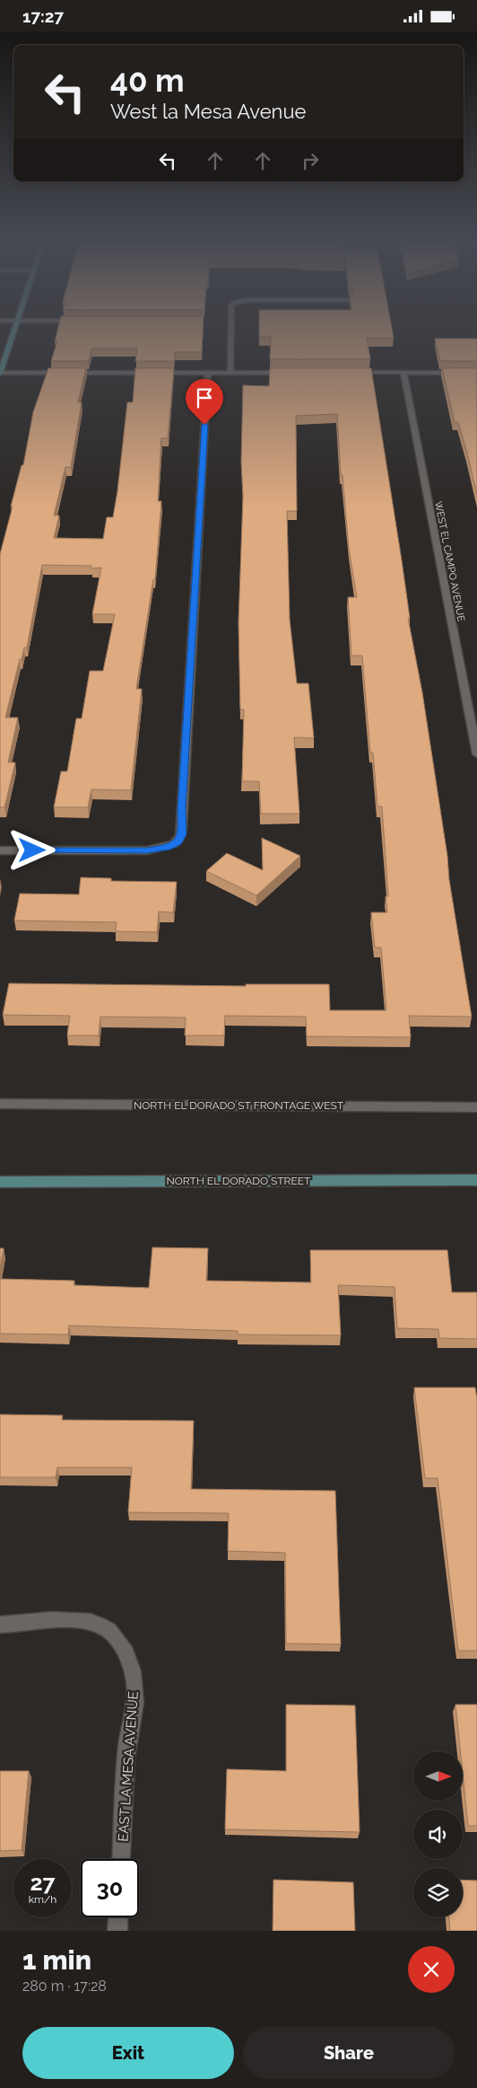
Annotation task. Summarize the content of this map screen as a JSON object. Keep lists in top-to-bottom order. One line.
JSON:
{"streets":{"main road":["NORTH EL DORADO STREET"],"street":["WEST EL CAMPO AVENUE","NORTH EL DORADO ST FRONTAGE WEST","EAST LA MESA AVENUE"]},"north":"right","page":{"status":"17:27","turn":["40 m","West la Mesa Avenue"],"speed":"27 km/h","limit":"30","heading":["1 min","280 m · 17:28"],"buttons":["Exit","Share"]}}
